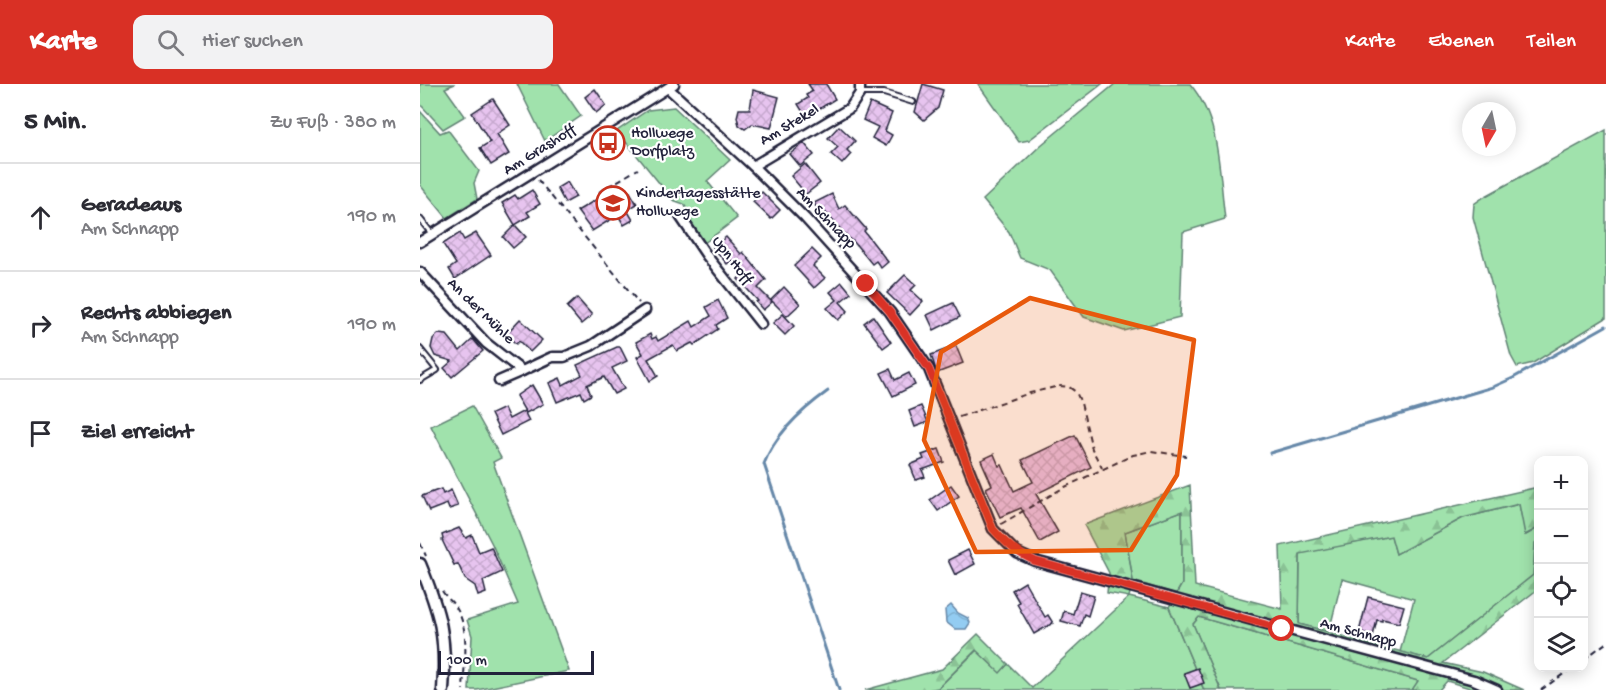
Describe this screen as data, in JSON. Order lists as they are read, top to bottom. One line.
{"streets":{"street":["Am Stekel","Am Grashoff","Am Schnapp","Upn Hoff","An der Mühle"]},"crossings":[["Am Stekel","Am Schnapp"],["Am Grashoff","Am Schnapp"]],"places":{"bus stop":["Hollwege Dorfplatz"],"school or university":["Kindertagesstätte Hollwege"]},"scale_bar":"100 m","north":"bottom","page":{"header":"Karte","search":"Hier suchen","nav":["Karte","Ebenen","Teilen"],"heading":["5 Min.","Zu Fuß · 380 m"],"list":[["Geradeaus","Am Schnapp","190 m"],["Rechts abbiegen","Am Schnapp","190 m"],"Ziel erreicht"],"map_buttons":["+","−"],"scale":"100 m"}}
